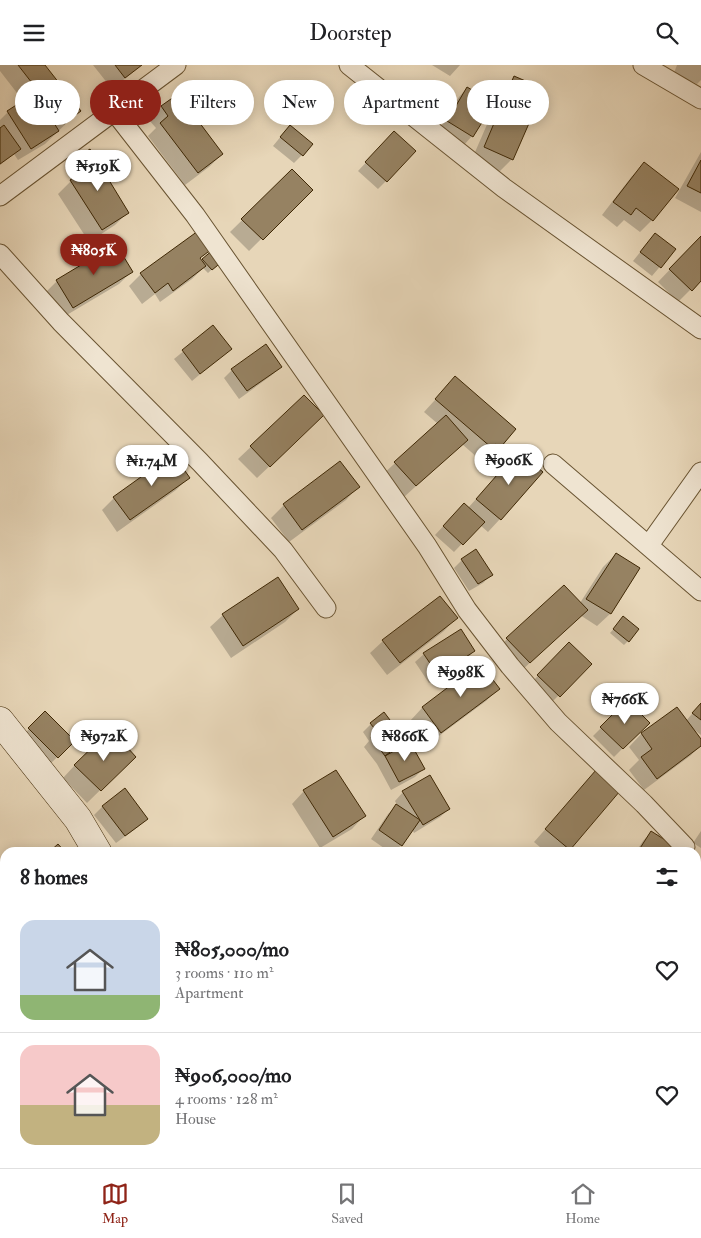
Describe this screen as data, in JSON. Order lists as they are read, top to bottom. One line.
{"page":{"header":"Doorstep","chip":["Buy","Rent","Filters","New","Apartment","House"],"price":["₦519K","₦805K","₦906K","₦1.74M","₦998K","₦766K","₦972K","₦866K"],"heading":"8 homes","list":[{"name":"₦805,000/mo","note":"3 rooms · 110 m² · Apartment"},{"name":"₦906,000/mo","note":"4 rooms · 128 m² · House"}],"tabs":["Map","Saved","Home"]}}
